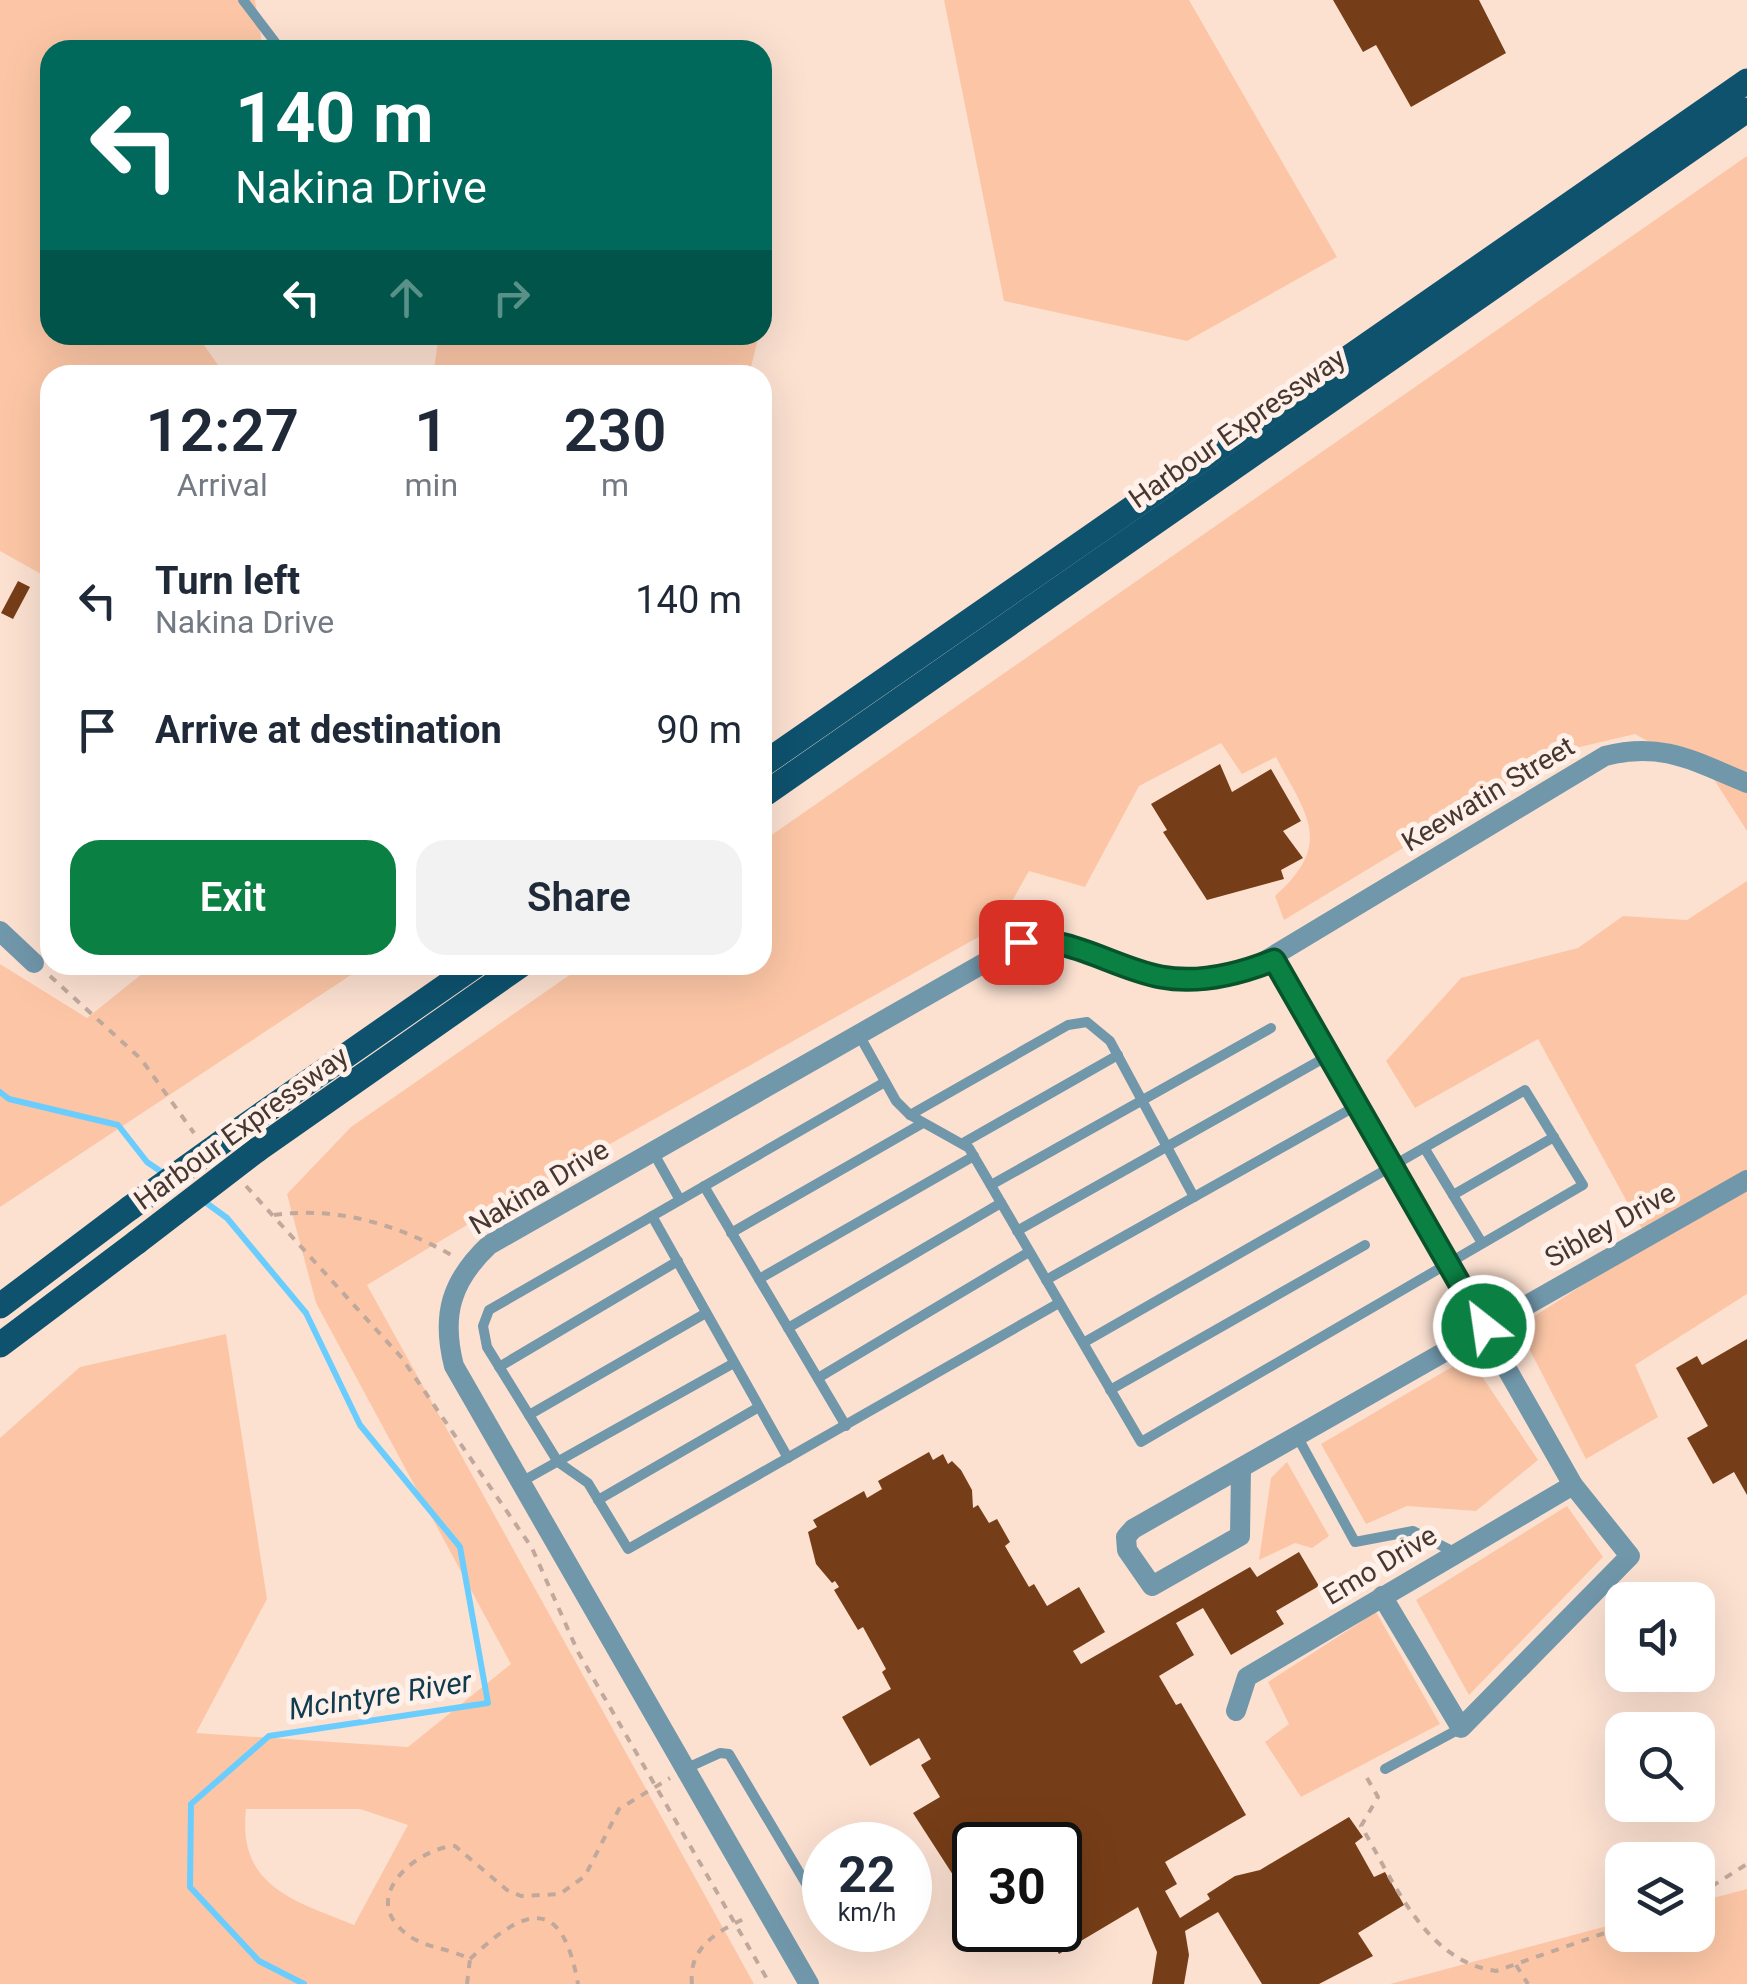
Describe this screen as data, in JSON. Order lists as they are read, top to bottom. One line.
{"streets":{"main road":["Harbour Expressway"],"street":["Keewatin Street","Nakina Drive","Sibley Drive","Emo Drive"]},"crossings":[["Keewatin Street","Nakina Drive"]],"water":["McIntyre River"],"page":{"turn":["140 m","Nakina Drive"],"eta":["12:27","Arrival","1","min","230","m"],"list":[{"name":"Turn left","note":"Nakina Drive","value":"140 m"},{"name":"Arrive at destination","value":"90 m"}],"buttons":["Exit","Share"],"speed":"22 km/h","limit":"30"}}
